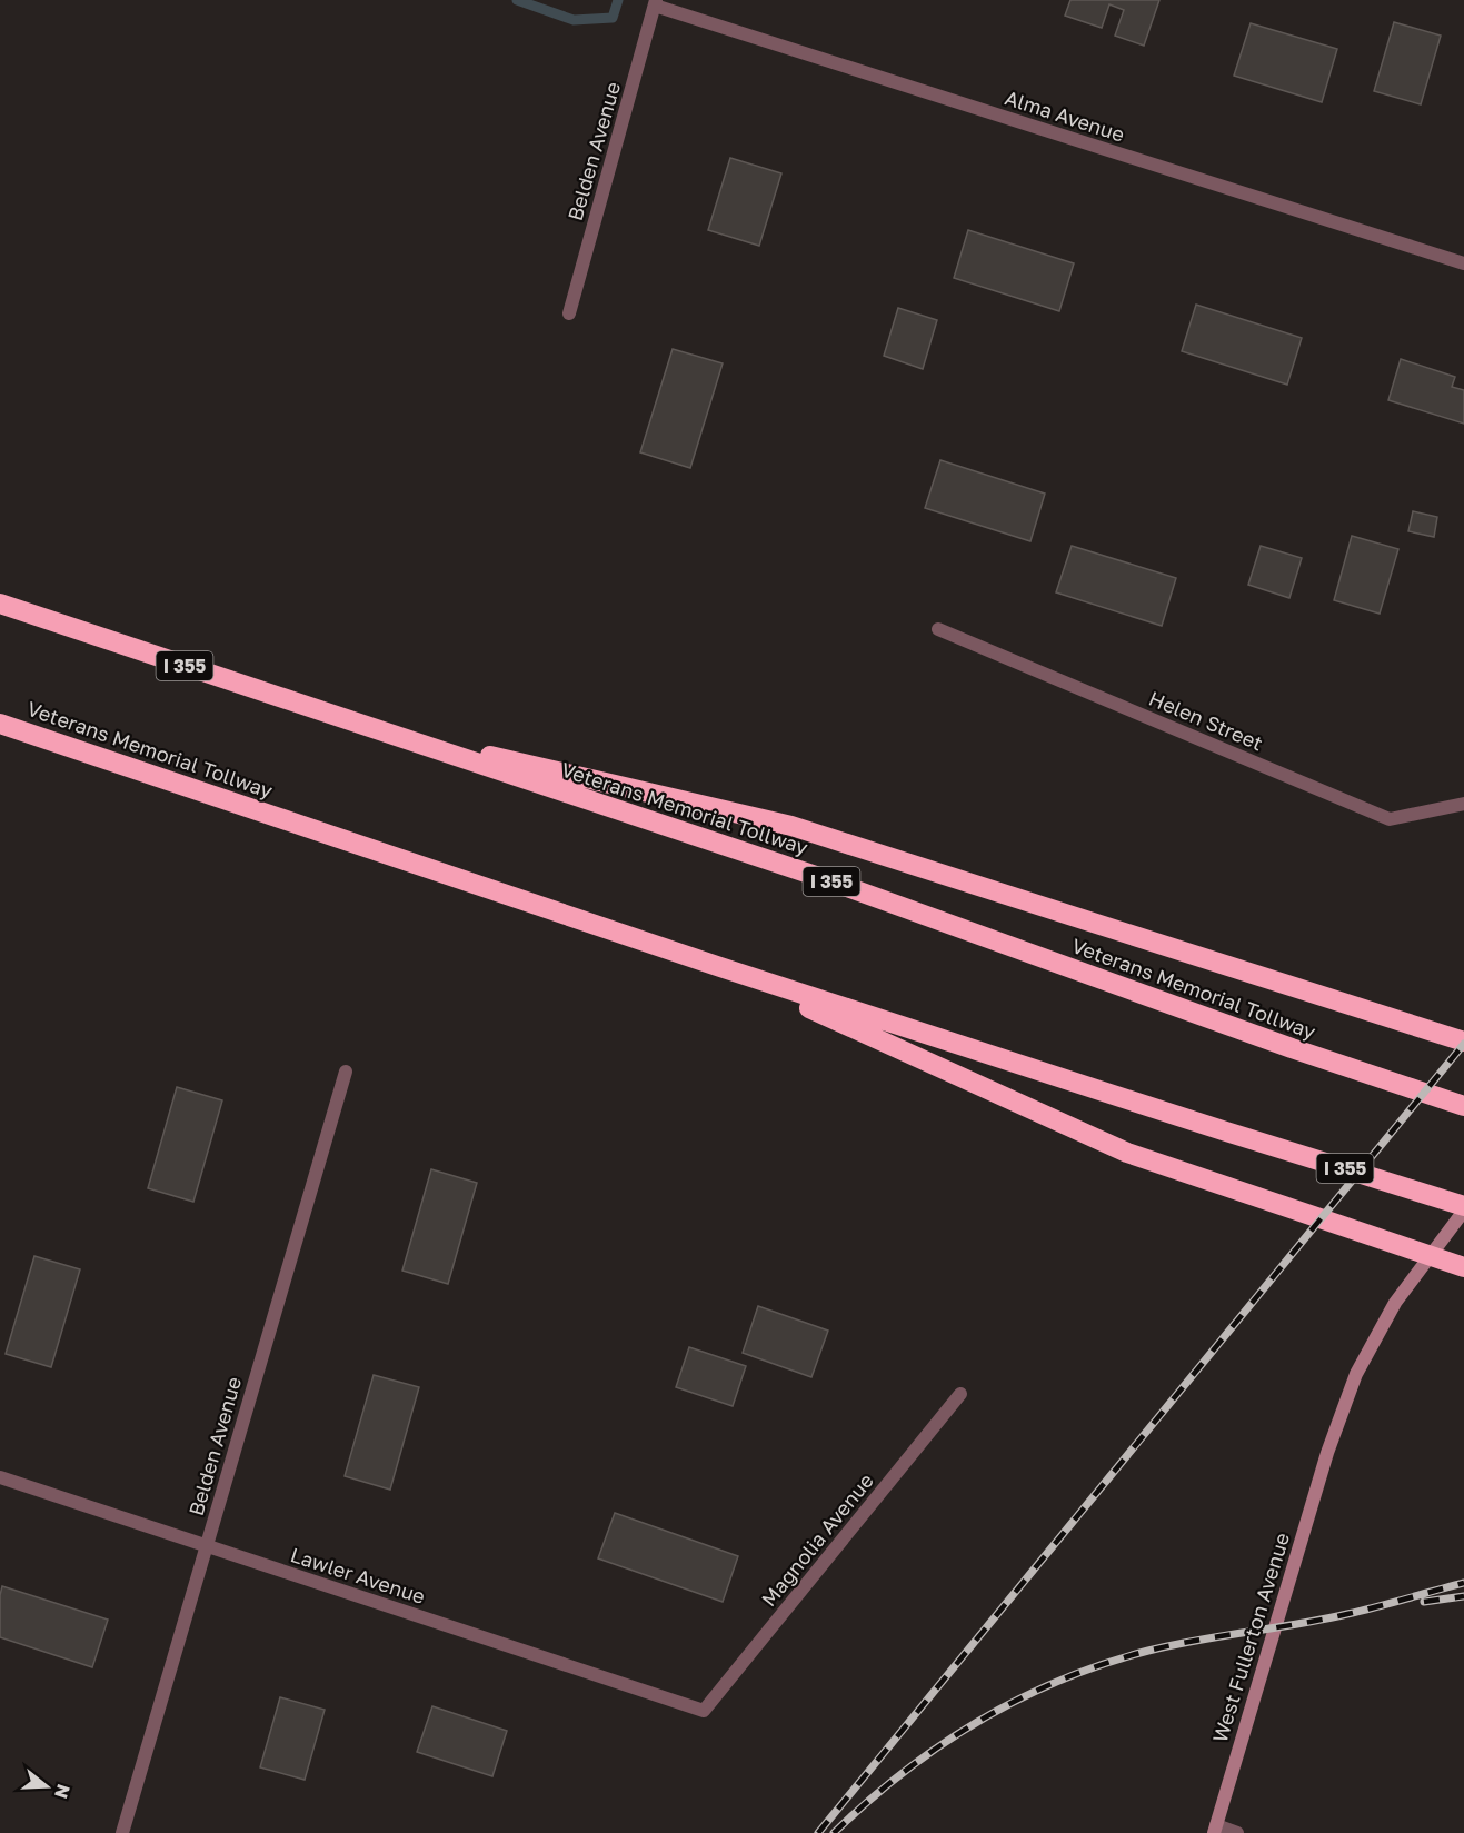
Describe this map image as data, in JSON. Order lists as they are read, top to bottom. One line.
{"streets":{"highway":["I 355","Veterans Memorial Tollway"],"street":["Alma Avenue","Belden Avenue","Helen Street","Magnolia Avenue","Lawler Avenue","West Fullerton Avenue"]},"crossings":[["Alma Avenue","Belden Avenue"],["Belden Avenue","Lawler Avenue"],["Veterans Memorial Tollway","West Fullerton Avenue"],["Magnolia Avenue","Lawler Avenue"]],"north":"right"}
